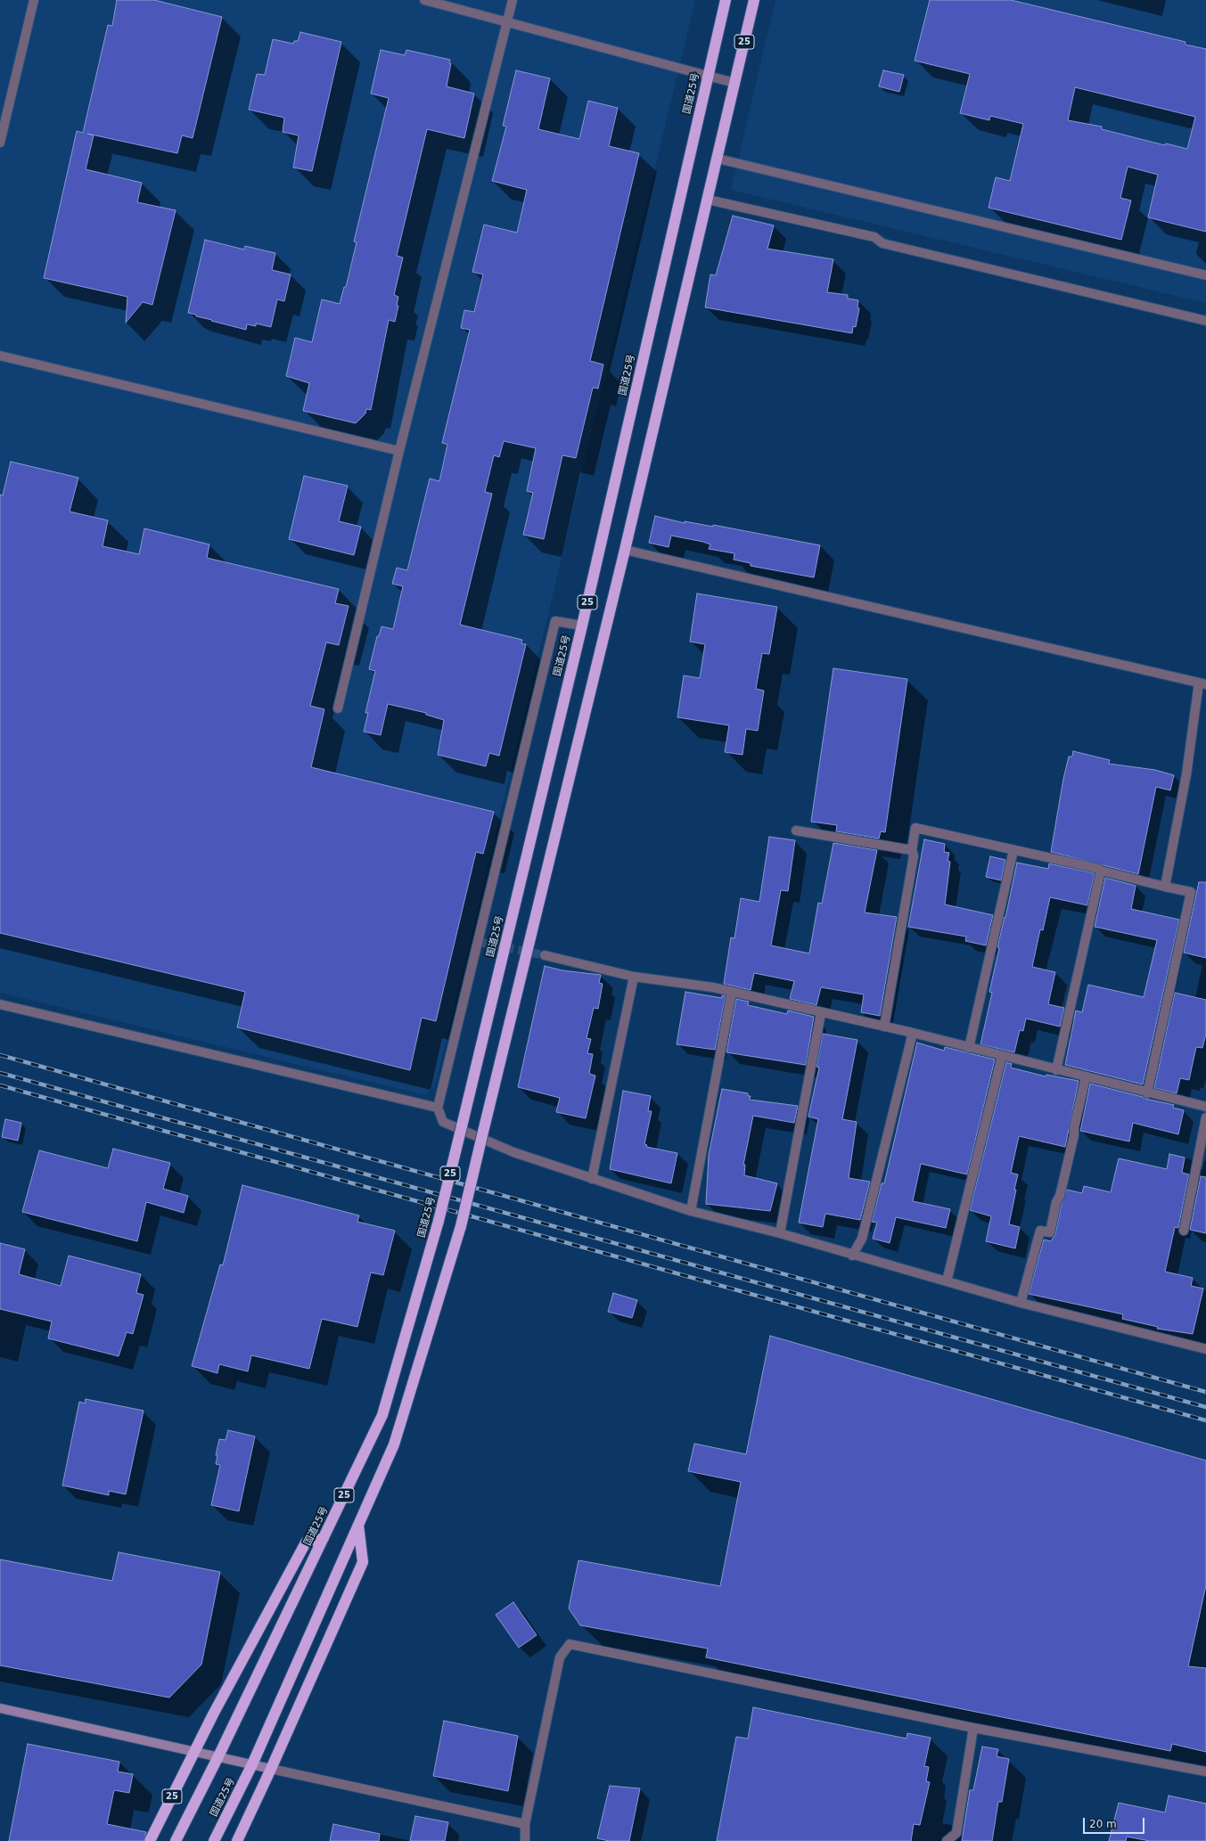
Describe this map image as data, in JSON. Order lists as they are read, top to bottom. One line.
{"streets":{"highway":["25","国道25号"]},"crossings":[["25","国道25号"]],"scale_bar":"20 m"}
